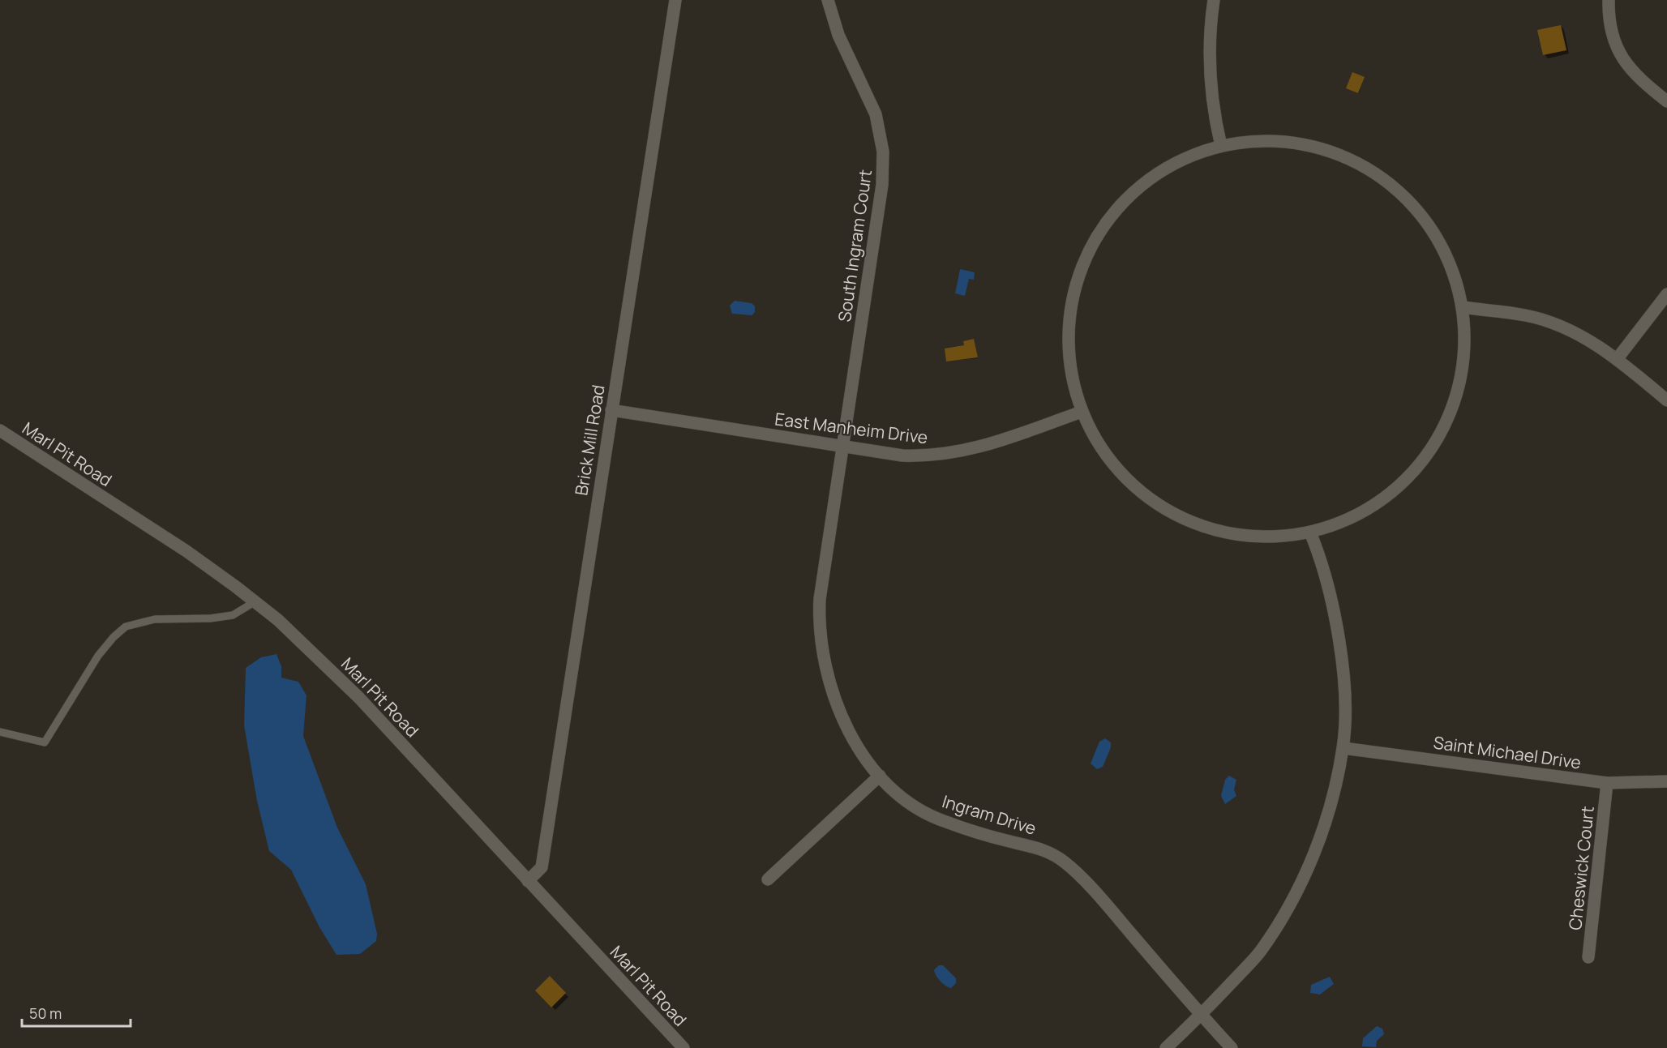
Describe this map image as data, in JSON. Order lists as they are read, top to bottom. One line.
{"streets":{"street":["South Ingram Court","East Manheim Drive","Brick Mill Road","Marl Pit Road","Saint Michael Drive","Ingram Drive","Cheswick Court"]},"crossings":[["South Ingram Court","East Manheim Drive"],["South Ingram Court","Ingram Drive"],["East Manheim Drive","Brick Mill Road"],["East Manheim Drive","Ingram Drive"],["Brick Mill Road","Marl Pit Road"],["Saint Michael Drive","Cheswick Court"]],"scale_bar":"50 m"}
